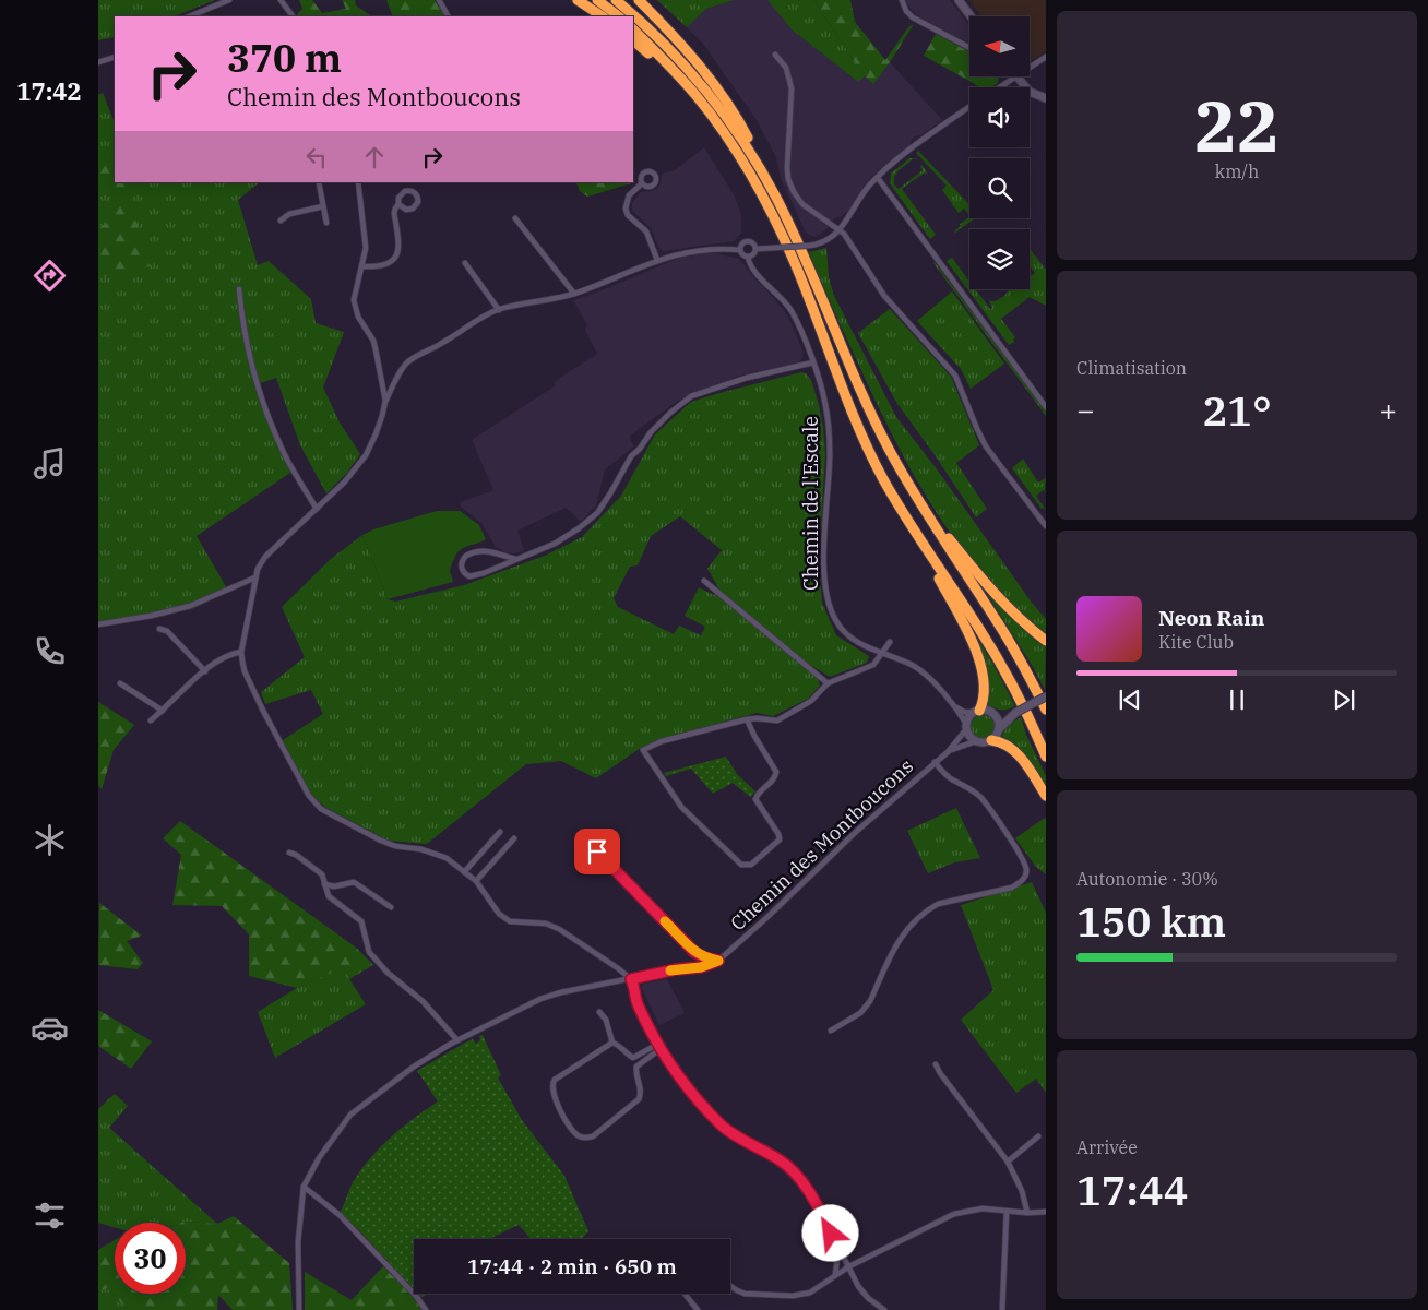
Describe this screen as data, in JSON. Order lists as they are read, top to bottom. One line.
{"streets":{"street":["Chemin de l'Escale","Chemin des Montboucons"]},"crossings":[["Chemin de l'Escale","Chemin des Montboucons"]],"north":"left","page":{"tabs":"17:42","tile":[["22","km/h"],"Climatisation",["Autonomie · 30%","150 km"],["Arrivée","17:44"]],"turn":["370 m","Chemin des Montboucons"],"heat":["−","21°","+"],"song":["Neon Rain","Kite Club"],"limit":"30","trip":"17:44 · 2 min · 650 m"}}
